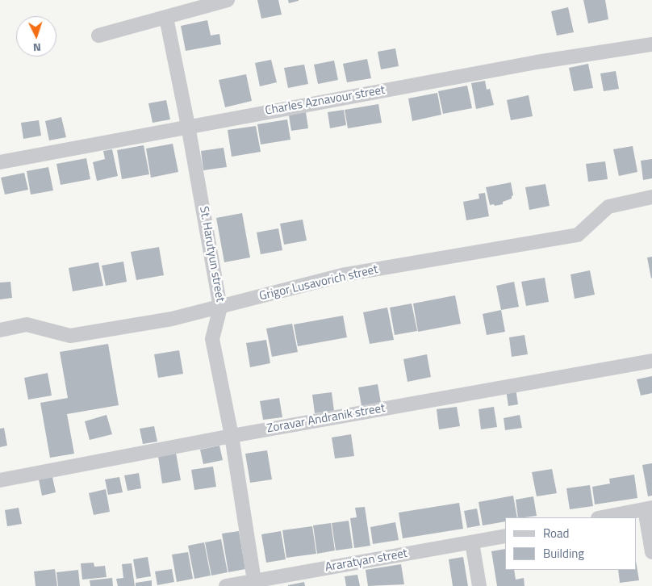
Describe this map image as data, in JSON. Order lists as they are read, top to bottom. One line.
{"streets":{"street":["Charles Aznavour street","St. Harutyun street","Grigor Lusavorich street","Zoravar Andranik street","Araratyan street"]},"crossings":[["Charles Aznavour street","St. Harutyun street"],["St. Harutyun street","Grigor Lusavorich street"],["St. Harutyun street","Zoravar Andranik street"],["St. Harutyun street","Araratyan street"]],"legend":["Road","Building"],"north":"bottom"}
